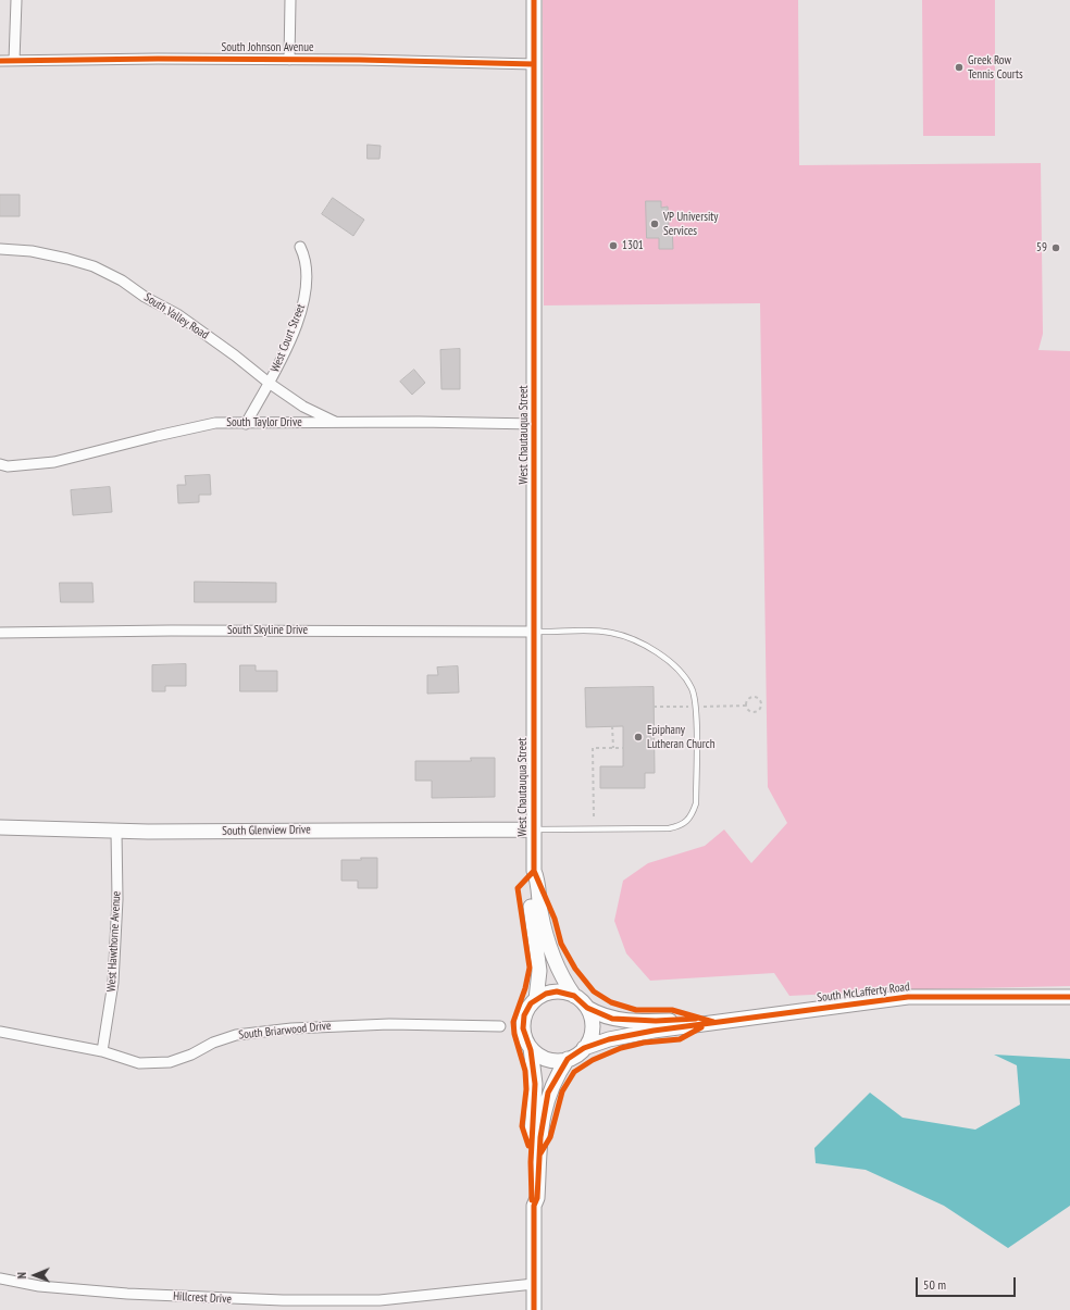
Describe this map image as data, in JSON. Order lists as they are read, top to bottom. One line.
{"streets":{"street":["South Johnson Avenue","South Valley Road","West Court Street","South Taylor Drive","West Chautauqua Street","South Skyline Drive","South Glenview Drive","West Hawthorne Avenue","South McLafferty Road","South Briarwood Drive","Hillcrest Drive"]},"crossings":[["South Johnson Avenue","West Chautauqua Street"],["South Valley Road","West Court Street"],["South Valley Road","South Taylor Drive"],["West Court Street","South Taylor Drive"],["South Taylor Drive","West Chautauqua Street"],["West Chautauqua Street","South Skyline Drive"],["West Chautauqua Street","South Glenview Drive"],["West Chautauqua Street","South McLafferty Road"],["West Chautauqua Street","Hillcrest Drive"],["South Glenview Drive","West Hawthorne Avenue"],["West Hawthorne Avenue","South Briarwood Drive"]],"places":["Greek Row Tennis Courts","VP University Services","1301","59","Epiphany Lutheran Church"],"scale_bar":"50 m","north":"left"}
